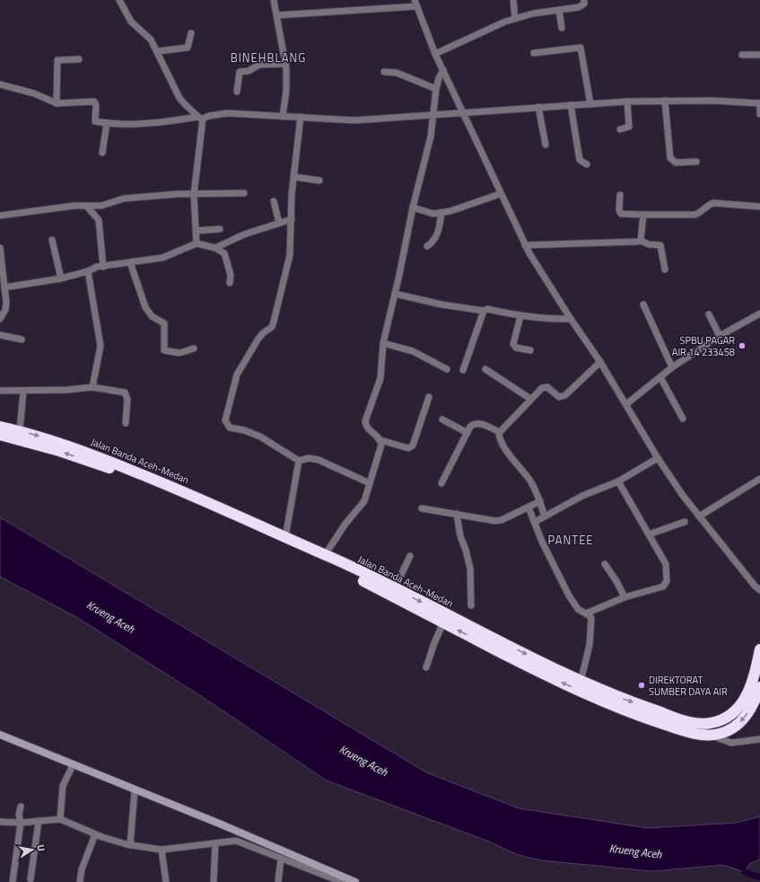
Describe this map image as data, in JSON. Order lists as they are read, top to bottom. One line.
{"streets":{"highway":["Jalan Banda Aceh-Medan"]},"districts":["BINEHBLANG","PANTEE"],"water":["Krueng Aceh"],"places":["SPBU PAGAR AIR 14 233458","DIREKTORAT SUMBER DAYA AIR"],"north":"right"}
